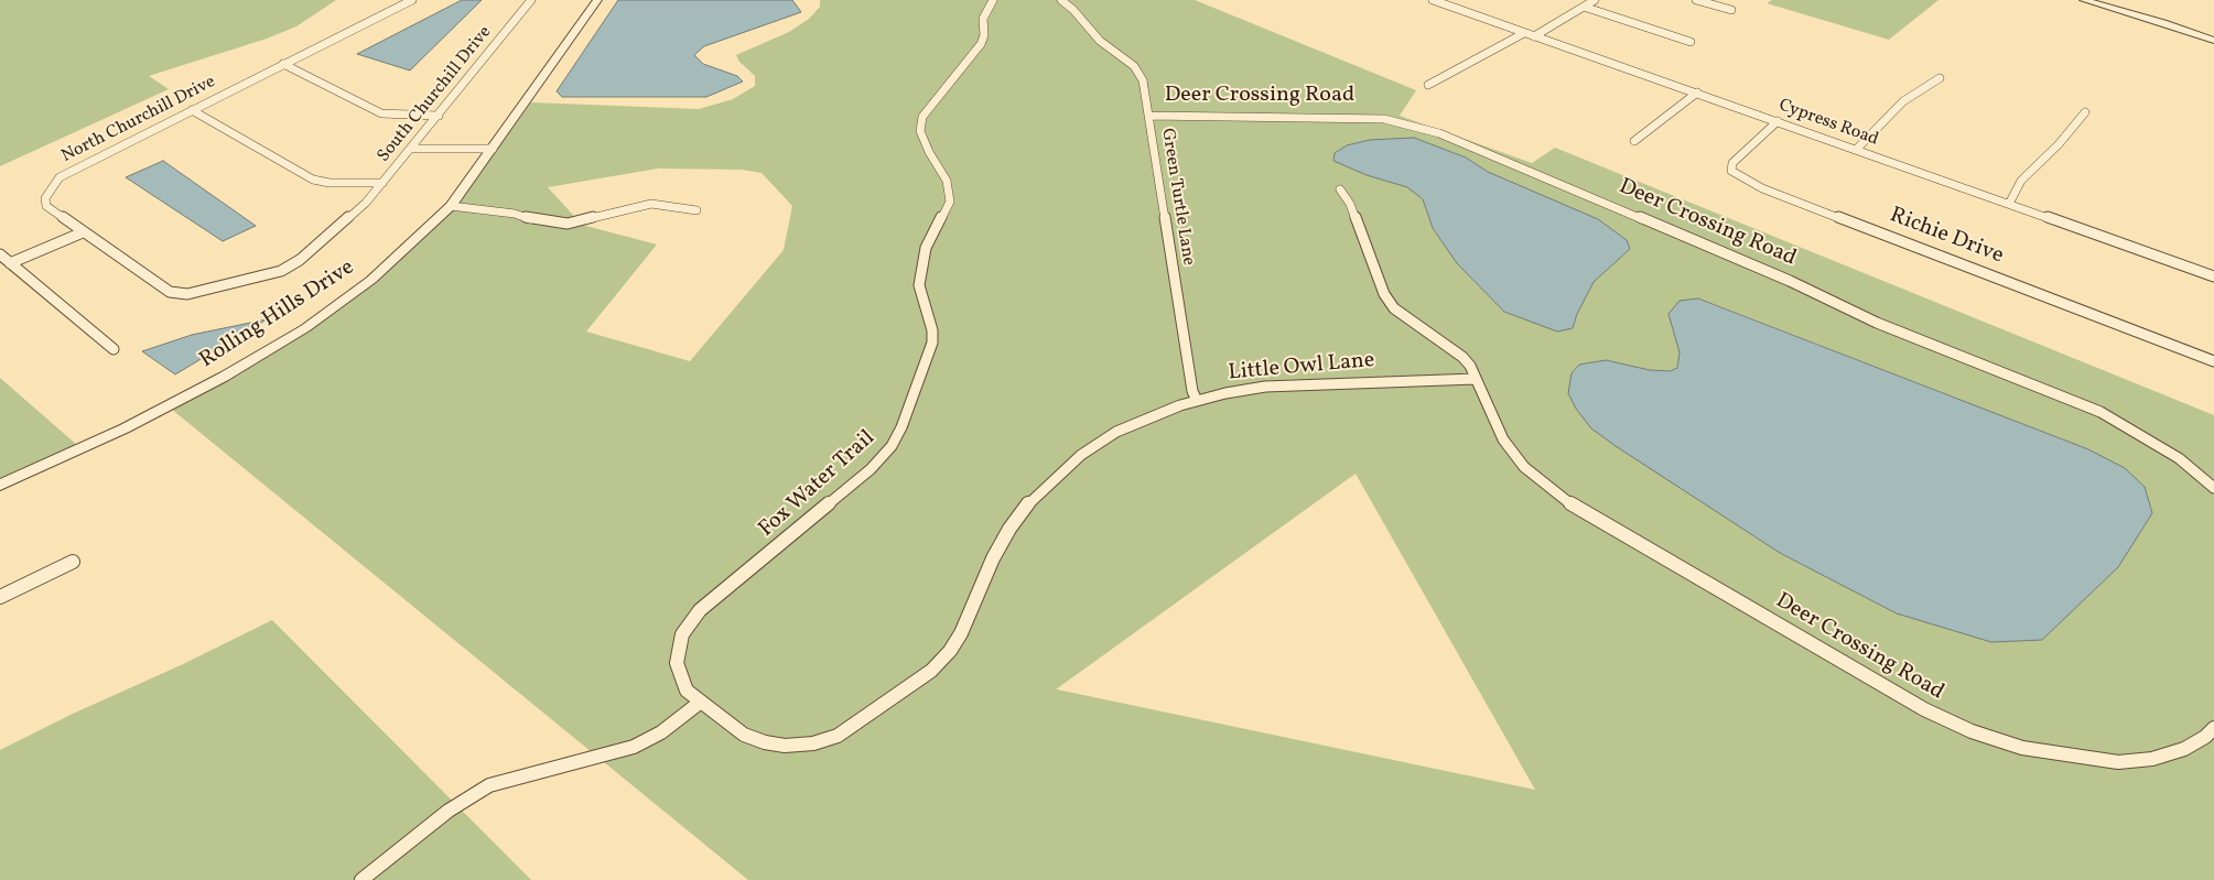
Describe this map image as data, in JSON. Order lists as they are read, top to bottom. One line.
{"streets":{"street":["South Churchill Drive","Deer Crossing Road","North Churchill Drive","Cypress Road","Green Turtle Lane","Richie Drive","Rolling Hills Drive","Little Owl Lane","Fox Water Trail"]},"crossings":[["South Churchill Drive","North Churchill Drive"],["Deer Crossing Road","Green Turtle Lane"],["Deer Crossing Road","Little Owl Lane"],["Cypress Road","Richie Drive"],["Green Turtle Lane","Little Owl Lane"],["Little Owl Lane","Fox Water Trail"]]}
